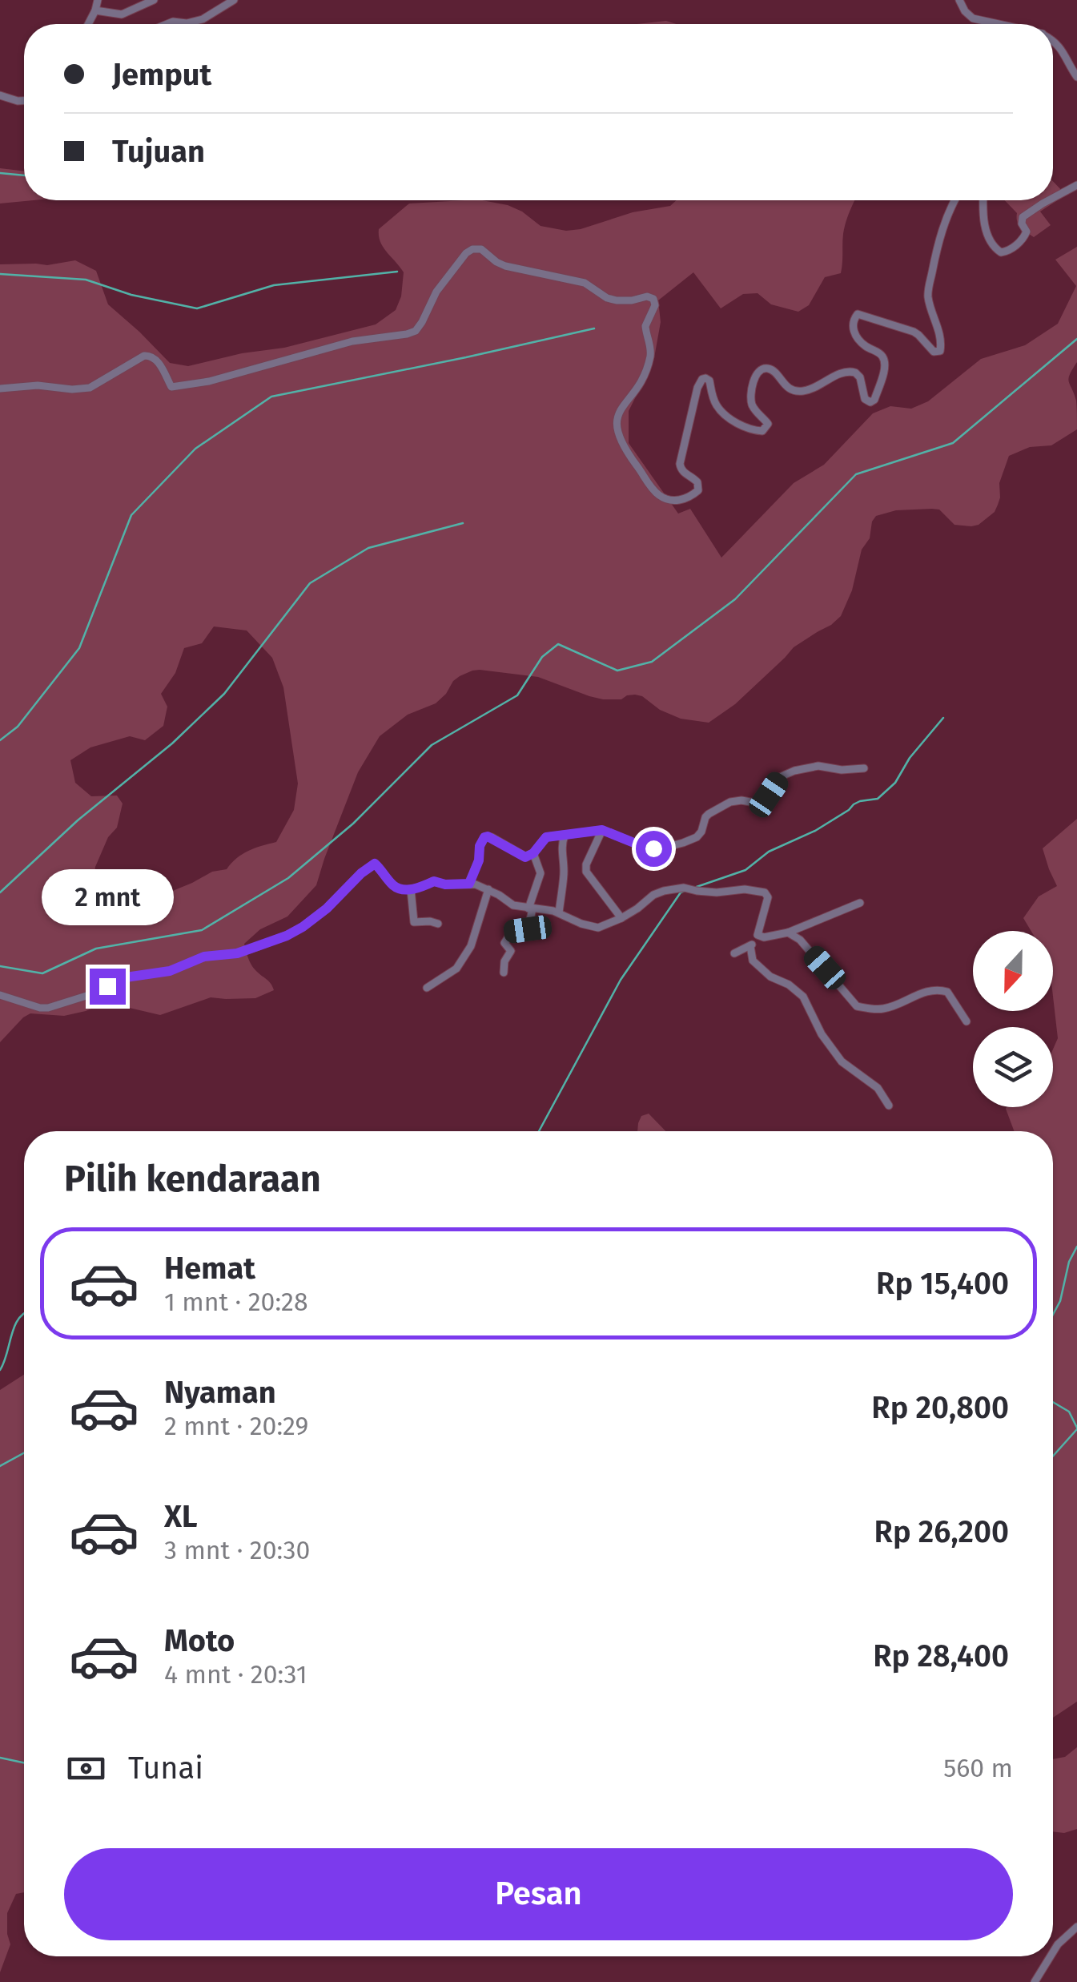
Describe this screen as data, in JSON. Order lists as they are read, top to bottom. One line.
{"north":"bottom","page":{"banner":["Jemput","Tujuan"],"bubble":"2 mnt","heading":"Pilih kendaraan","list":[{"name":"Hemat","note":"1 mnt · 20:28","value":"Rp 15,400"},{"name":"Nyaman","note":"2 mnt · 20:29","value":"Rp 20,800"},{"name":"XL","note":"3 mnt · 20:30","value":"Rp 26,200"},{"name":"Moto","note":"4 mnt · 20:31","value":"Rp 28,400"}],"pay":["Tunai","560 m"],"buttons":"Pesan"}}
